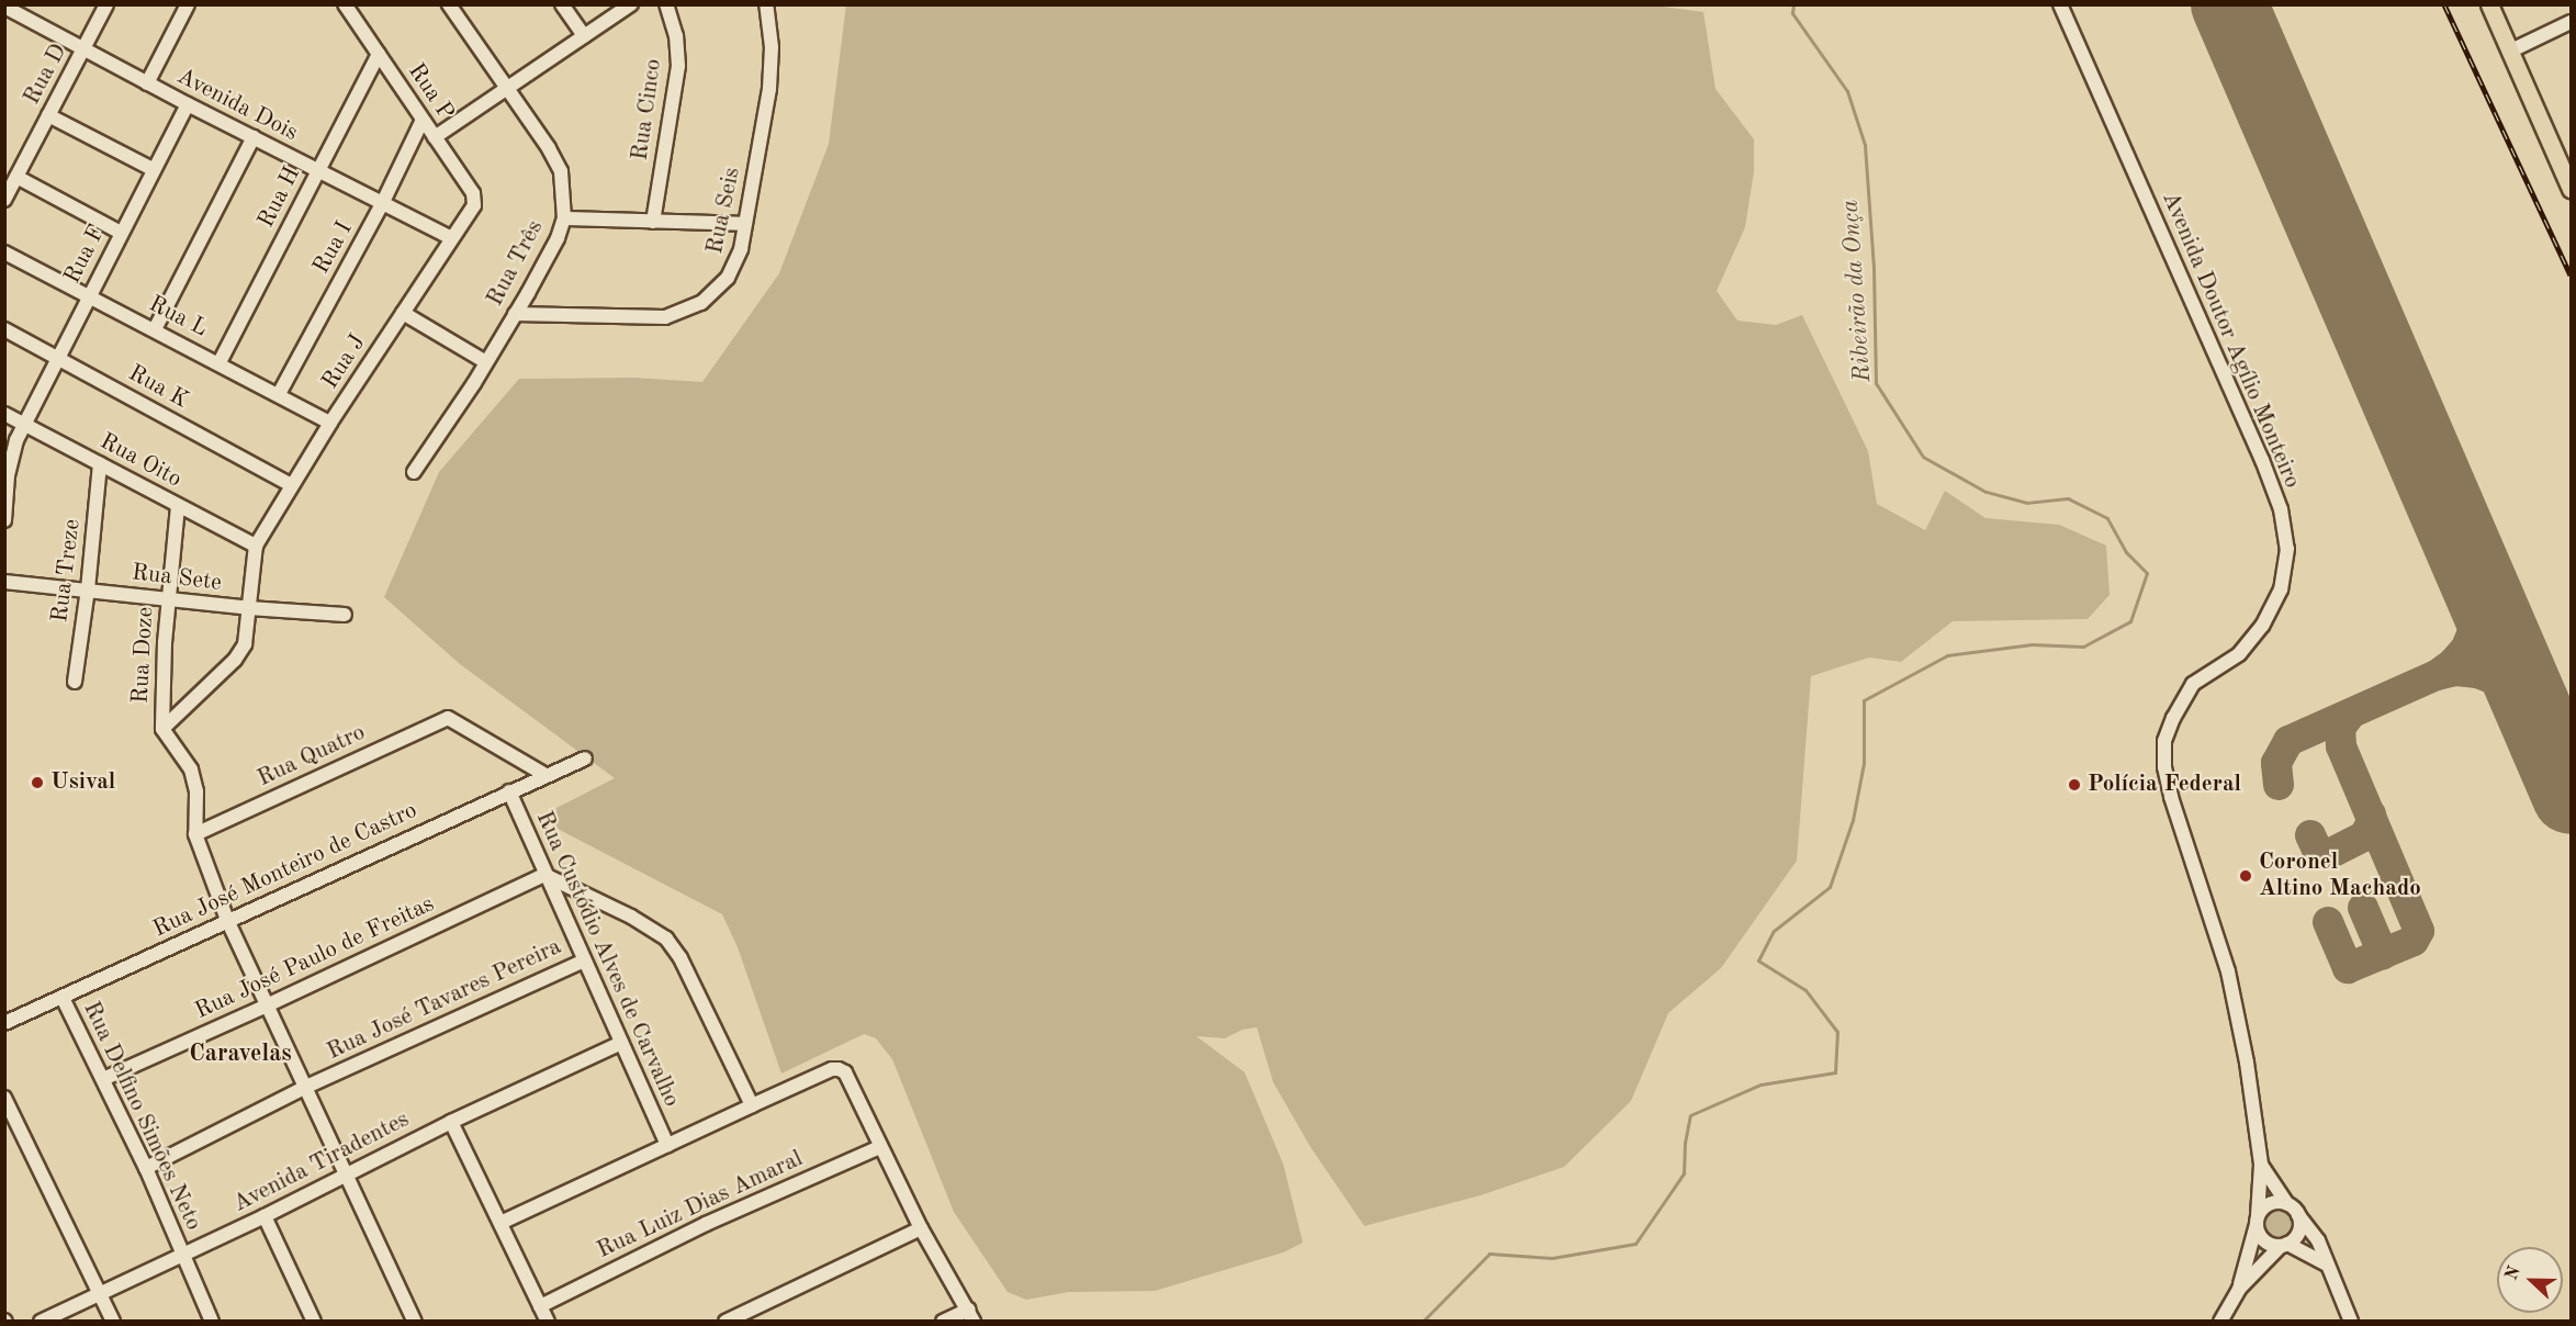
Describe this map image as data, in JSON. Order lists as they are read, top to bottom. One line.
{"streets":{"street":["Rua D","Rua P","Avenida Dois","Rua Cinco","Rua H","Rua Seis","Rua I","Rua F","Rua Três","Rua L","Avenida Doutor Agílio Monteiro","Rua J","Rua K","Rua Oito","Rua Treze","Rua Sete","Rua Doze","Rua Quatro","Rua José Monteiro de Castro","Rua José Paulo de Freitas","Rua Custódio Alves de Carvalho","Rua José Tavares Pereira","Rua Delfino Simões Neto","Avenida Tiradentes","Rua Luiz Dias Amaral"]},"crossings":[["Rua D","Avenida Dois"],["Rua P","Rua H"],["Rua P","Rua I"],["Rua P","Rua J"],["Avenida Dois","Rua H"],["Avenida Dois","Rua I"],["Avenida Dois","Rua F"],["Avenida Dois","Rua J"],["Rua H","Rua L"],["Rua Seis","Rua Três"],["Rua I","Rua L"],["Rua F","Rua L"],["Rua F","Rua K"],["Rua F","Rua Oito"],["Rua L","Rua J"],["Rua J","Rua K"],["Rua J","Rua Oito"],["Rua Oito","Rua Treze"],["Rua Oito","Rua Doze"],["Rua Treze","Rua Sete"],["Rua Sete","Rua Doze"],["Rua Quatro","Rua José Monteiro de Castro"],["Rua José Monteiro de Castro","Rua Custódio Alves de Carvalho"],["Rua José Monteiro de Castro","Rua Delfino Simões Neto"],["Rua José Paulo de Freitas","Rua Custódio Alves de Carvalho"],["Rua José Paulo de Freitas","Rua Delfino Simões Neto"],["Rua Custódio Alves de Carvalho","Rua José Tavares Pereira"],["Rua Custódio Alves de Carvalho","Avenida Tiradentes"],["Rua José Tavares Pereira","Rua Delfino Simões Neto"],["Rua Delfino Simões Neto","Avenida Tiradentes"]],"districts":["Caravelas"],"water":["Ribeirão da Onça"],"places":["Usival","Polícia Federal","Coronel Altino Machado"],"north":"left"}
